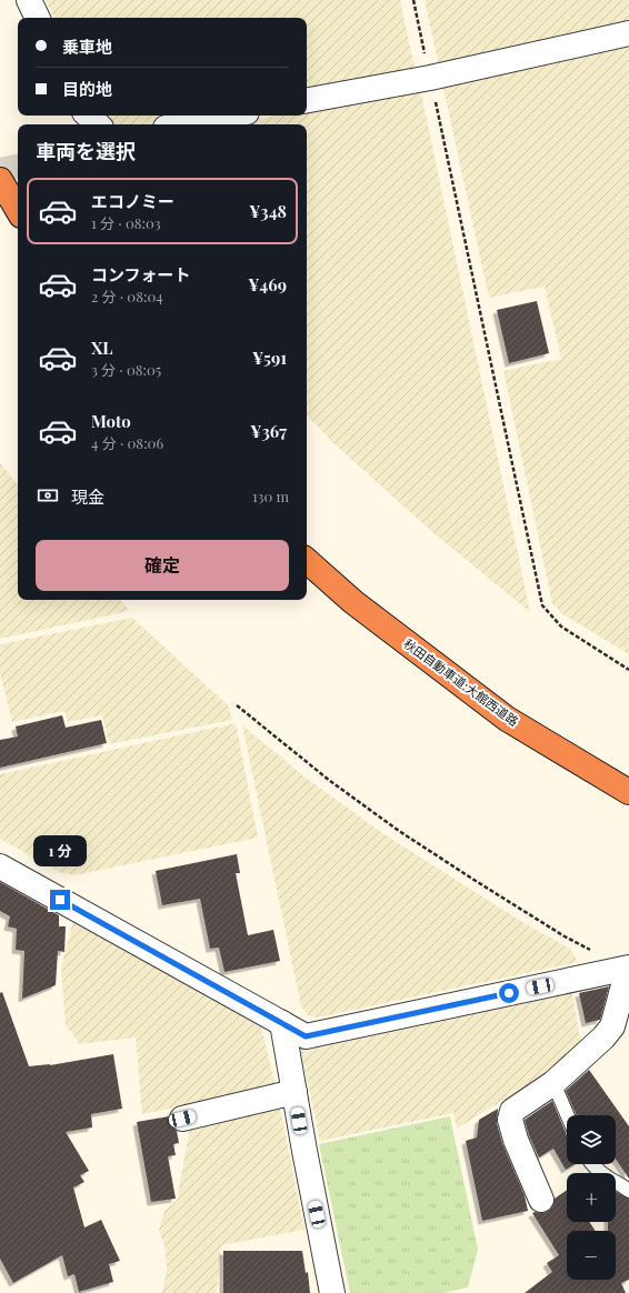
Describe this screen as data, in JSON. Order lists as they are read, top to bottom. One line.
{"streets":{"highway":["秋田自動車道;大館西道路"]},"page":{"banner":["乗車地","目的地"],"heading":"車両を選択","list":[{"name":"エコノミー","note":"1 分 · 08:03","value":"¥348"},{"name":"コンフォート","note":"2 分 · 08:04","value":"¥469"},{"name":"XL","note":"3 分 · 08:05","value":"¥591"},{"name":"Moto","note":"4 分 · 08:06","value":"¥367"}],"pay":["現金","130 m"],"buttons":"確定","bubble":"1 分","map_buttons":["+","−"]}}
